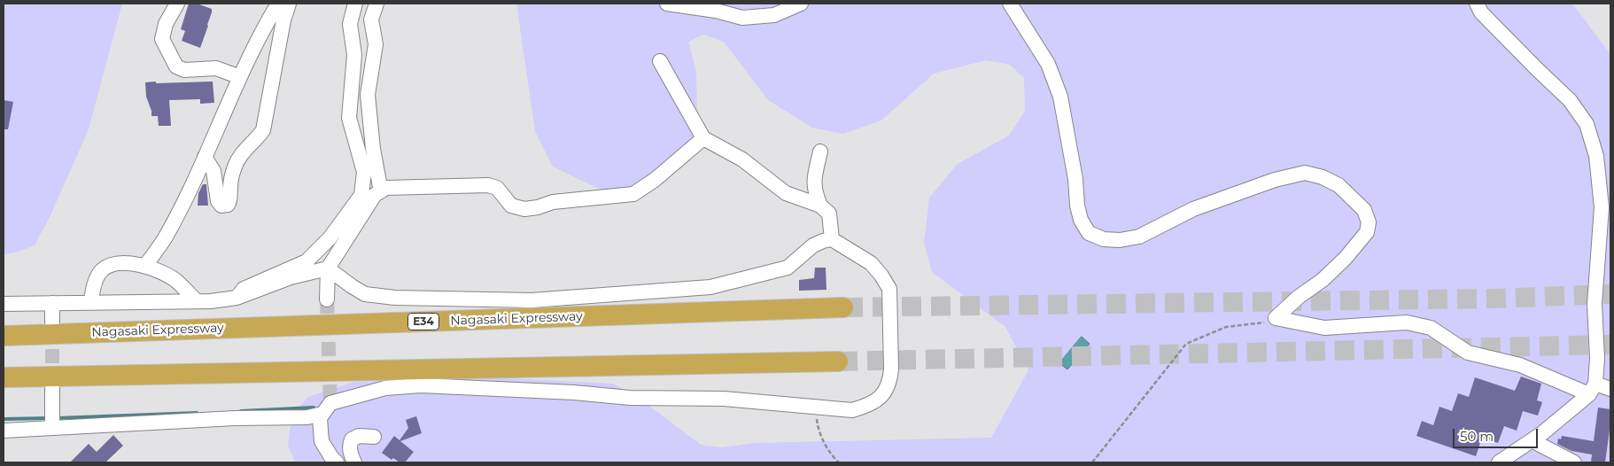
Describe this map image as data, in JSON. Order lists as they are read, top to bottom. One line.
{"streets":{"highway":["Nagasaki Expressway","E34"]},"scale_bar":"50 m"}
